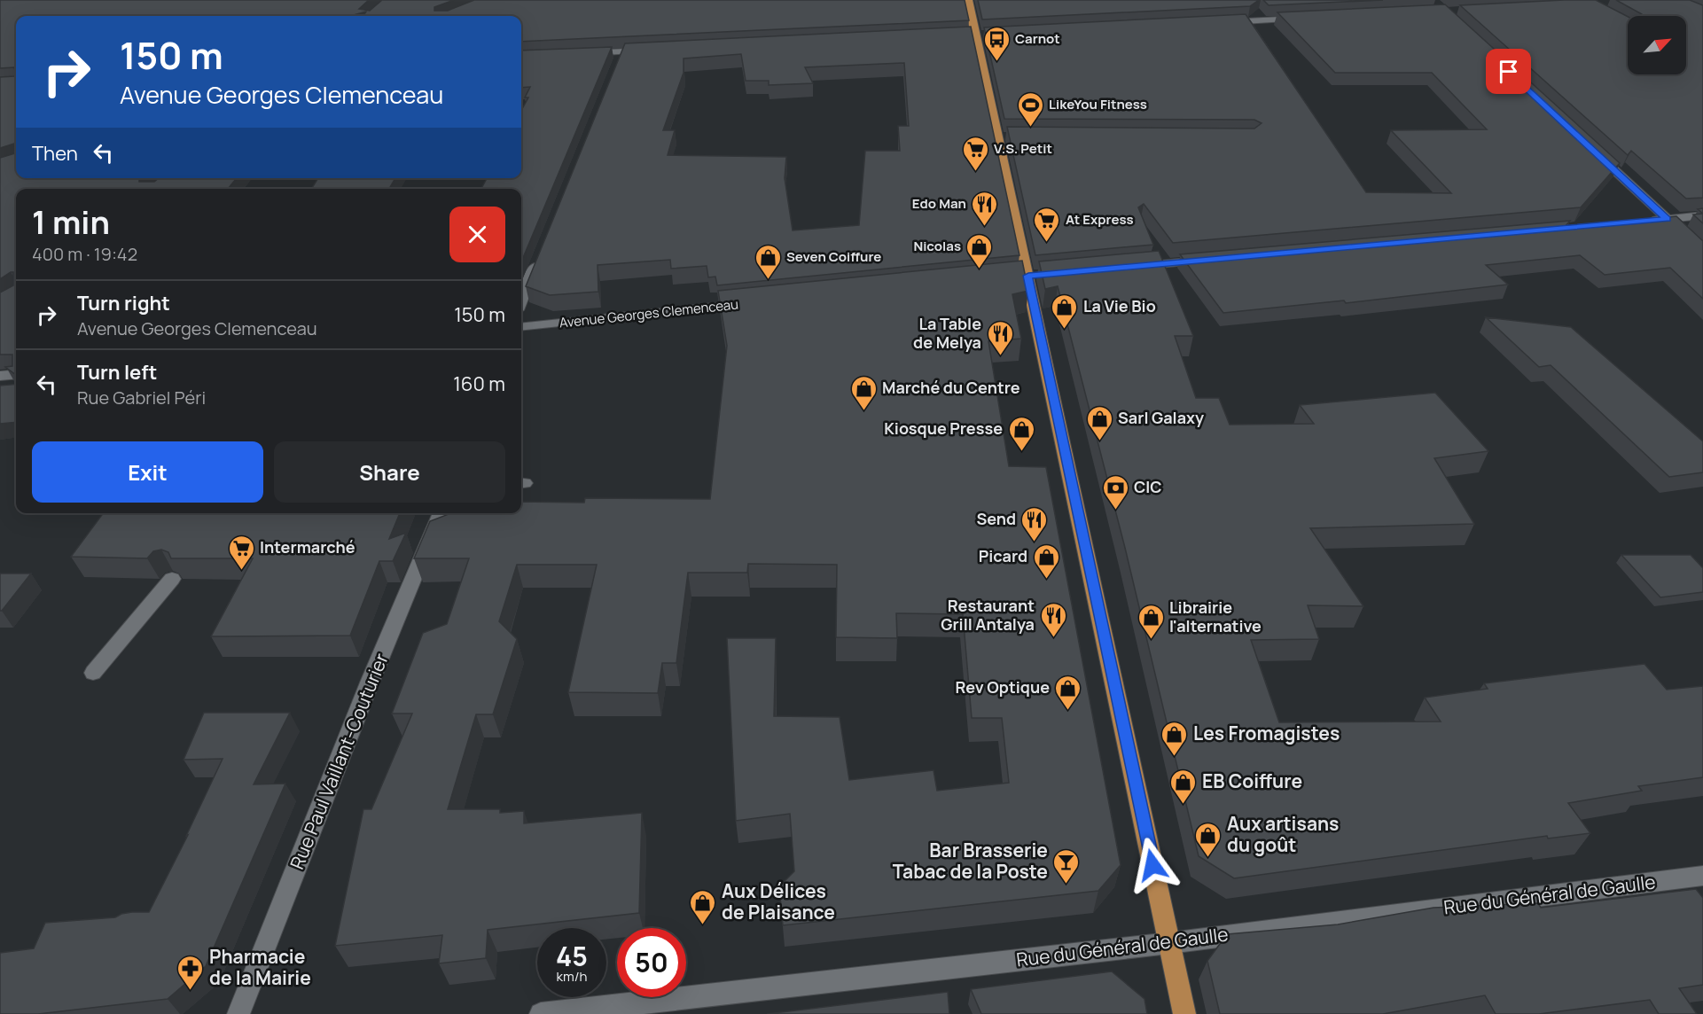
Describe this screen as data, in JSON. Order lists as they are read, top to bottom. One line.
{"streets":{"street":["Avenue Georges Clemenceau","Rue Paul Vaillant-Couturier","Rue du Général de Gaulle"]},"places":{"bus stop":["Carnot"],"sports":["LikeYou Fitness"],"supermarket":["V.S. Petit","At Express","Intermarché"],"restaurant":["Edo Man","La Table de Melya","Send","Restaurant Grill Antalya"],"shop":["Nicolas","Seven Coiffure","La Vie Bio","Marché du Centre","Sarl Galaxy","Kiosque Presse","Picard","Librairie l'alternative","Rev Optique","Les Fromagistes","EB Coiffure","Aux artisans du goût","Aux Délices de Plaisance"],"bank":["CIC"],"bar":["Bar Brasserie Tabac de la Poste"],"pharmacy":["Pharmacie de la Mairie"]},"north":"top right","page":{"turn":["150 m","Avenue Georges Clemenceau"],"then":"Then","heading":["1 min","400 m · 19:42"],"list":[{"name":"Turn right","note":"Avenue Georges Clemenceau","value":"150 m"},{"name":"Turn left","note":"Rue Gabriel Péri","value":"160 m"}],"buttons":["Exit","Share"],"speed":"45 km/h","limit":"50"}}
